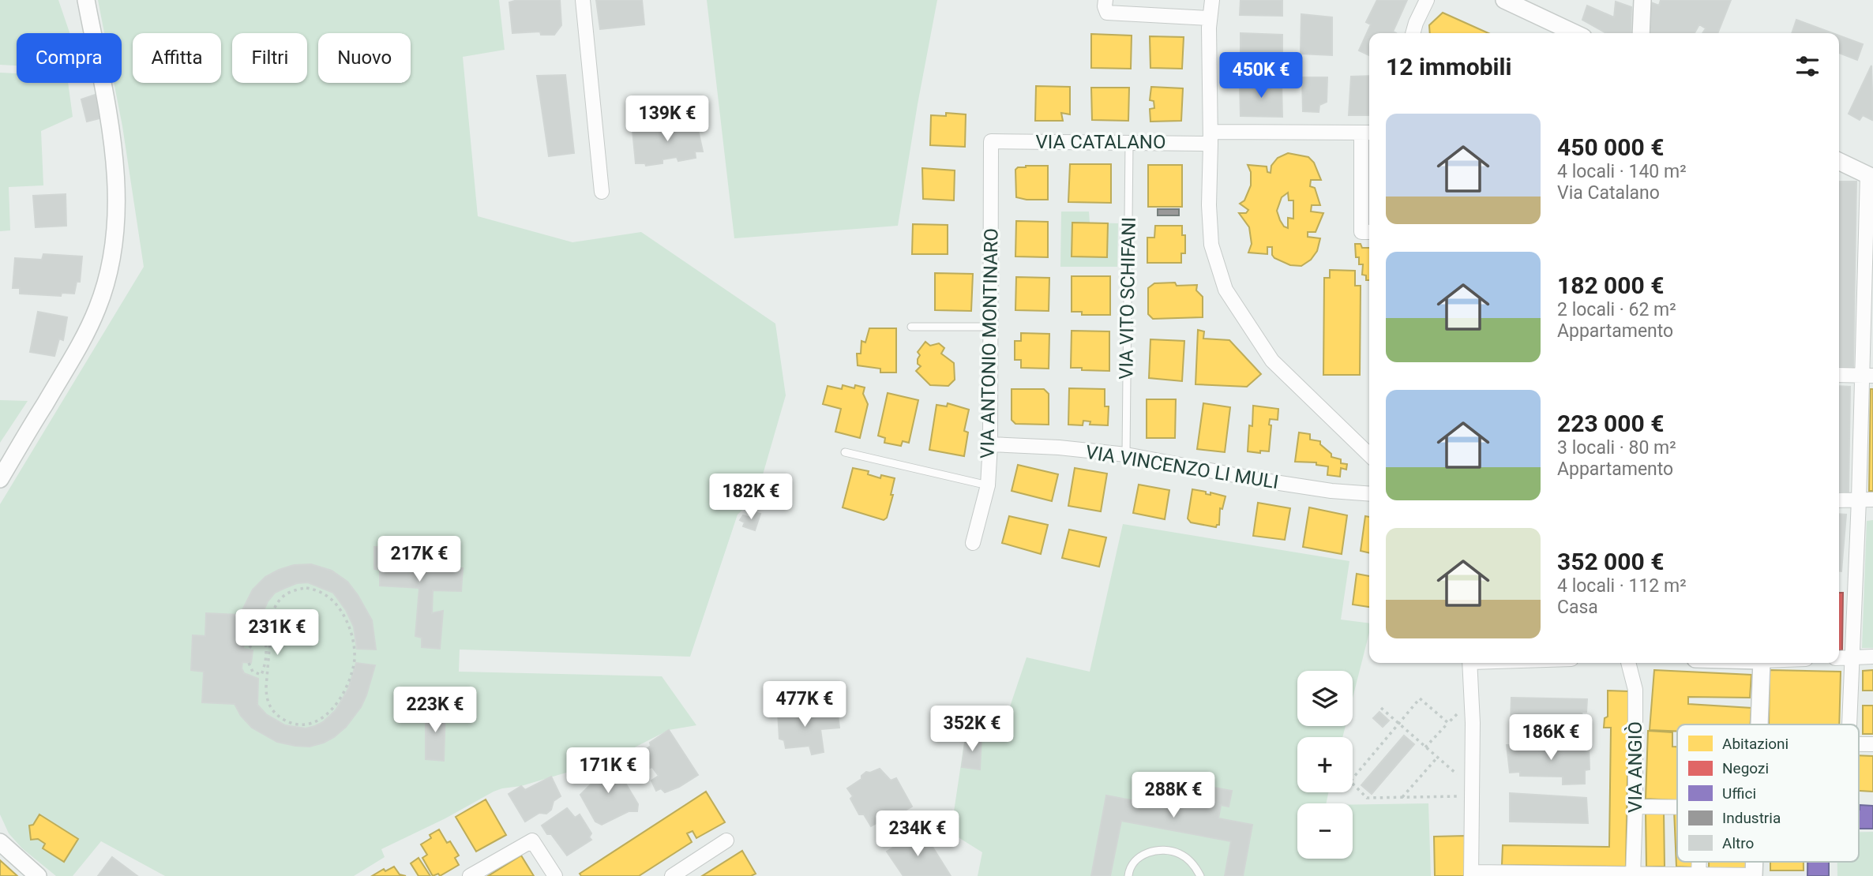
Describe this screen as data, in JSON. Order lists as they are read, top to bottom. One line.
{"streets":{"street":["VIA CATALANO","VIA ANTONIO MONTINARO","VIA VINCENZO LI MULI","VIA ANGIÒ"],"lane":["VIA VITO SCHIFANI"]},"crossings":[["VIA CATALANO","VIA VITO SCHIFANI"],["VIA CATALANO","VIA ANTONIO MONTINARO"],["VIA VITO SCHIFANI","VIA VINCENZO LI MULI"],["VIA ANTONIO MONTINARO","VIA VINCENZO LI MULI"]],"legend":["Abitazioni","Negozi","Uffici","Industria","Altro"],"page":{"chip":["Compra","Affitta","Filtri","Nuovo"],"heading":"12 immobili","price":["450K €","139K €","182K €","217K €","231K €","477K €","223K €","352K €","186K €","171K €","288K €","234K €"],"list":[{"name":"450 000 €","note":"4 locali · 140 m² · Via Catalano"},{"name":"182 000 €","note":"2 locali · 62 m² · Appartamento"},{"name":"223 000 €","note":"3 locali · 80 m² · Appartamento"},{"name":"352 000 €","note":"4 locali · 112 m² · Casa"}],"map_buttons":["+","−"]}}
